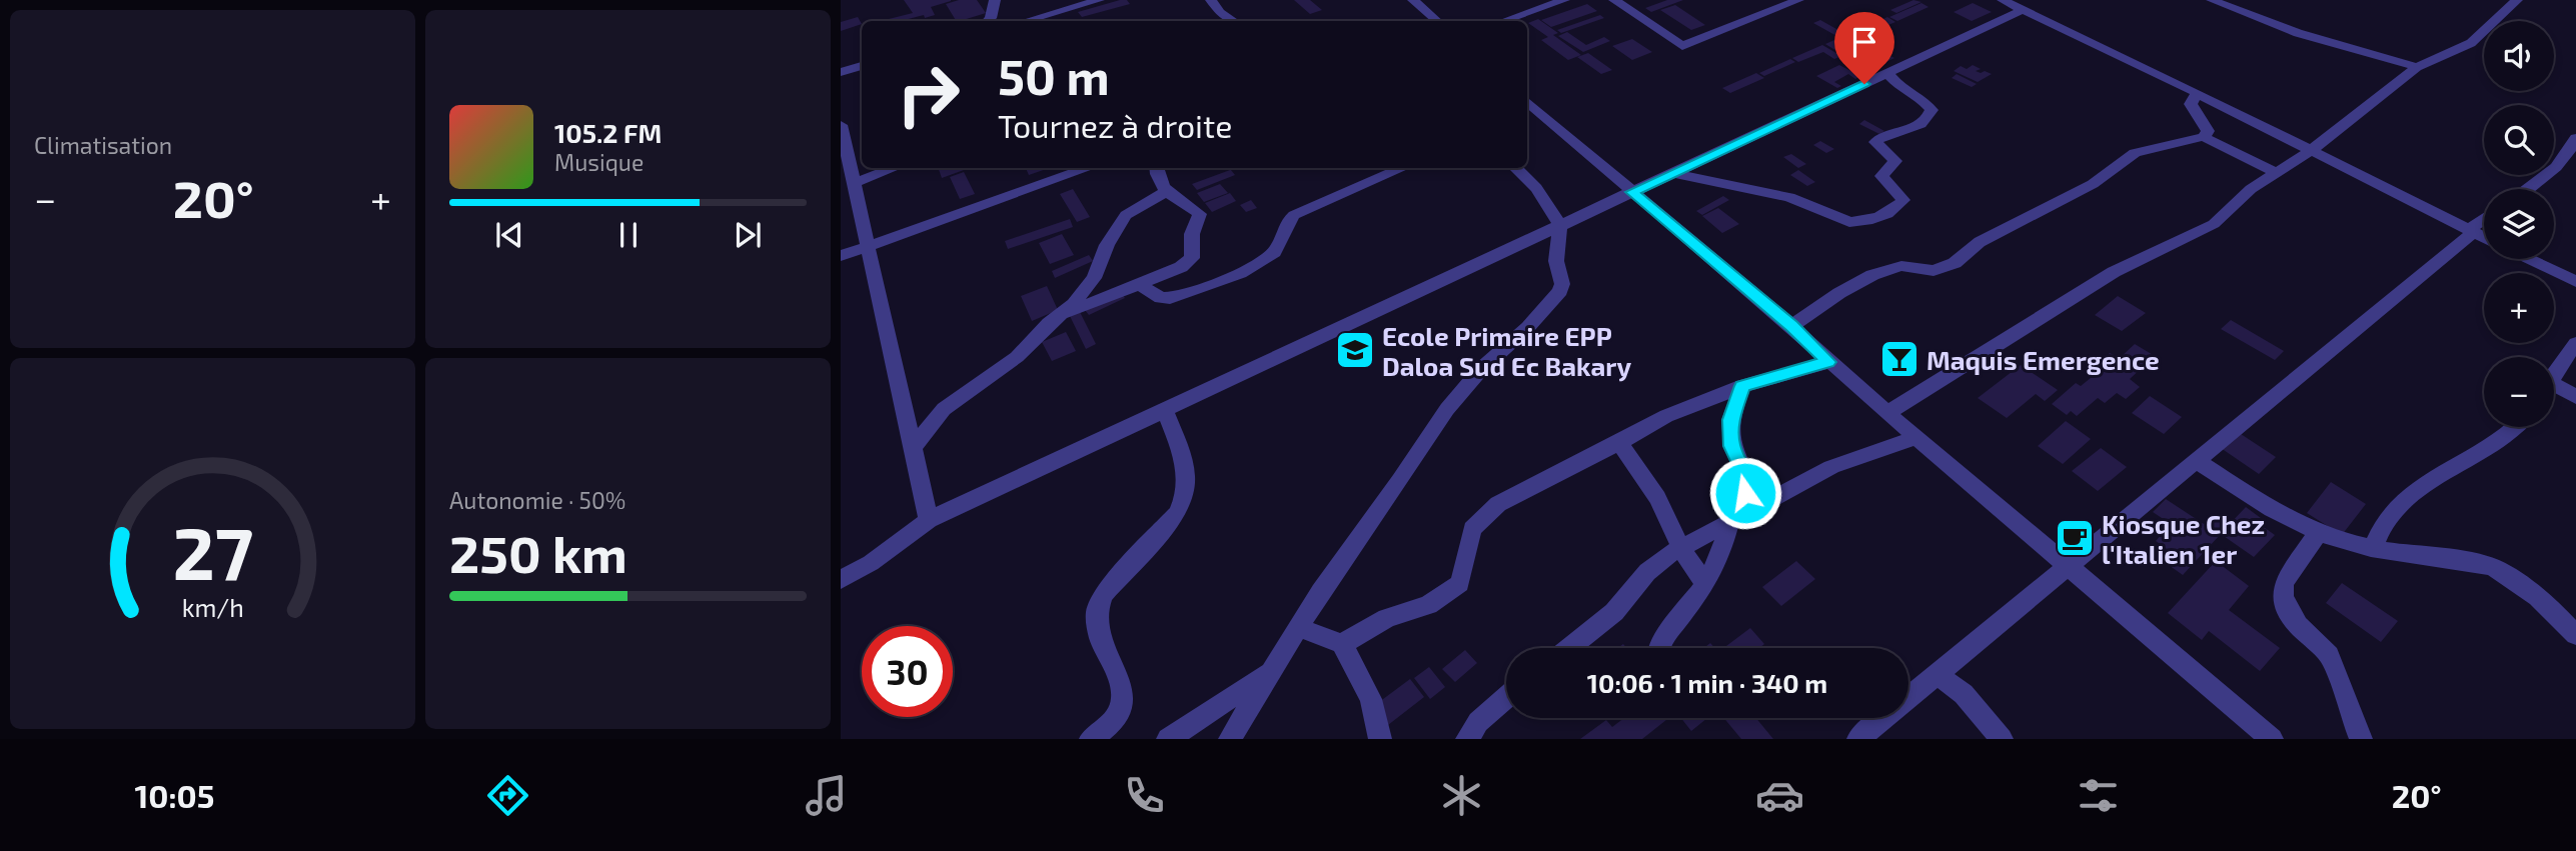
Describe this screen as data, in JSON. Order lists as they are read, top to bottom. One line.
{"places":{"school or university":["Ecole Primaire EPP Daloa Sud Ec Bakary"],"bar":["Maquis Emergence"],"cafe":["Kiosque Chez l'Italien 1er"]},"page":{"tile":["Climatisation",["Autonomie · 50%","250 km"]],"map_buttons":["+","−"],"turn":["50 m","Tournez à droite"],"song":["105.2 FM","Musique"],"heat":["−","20°","+"],"limit":"30","trip":"10:06 · 1 min · 340 m","tabs":["10:05","20°"],"gauge":["27","km/h"]}}
